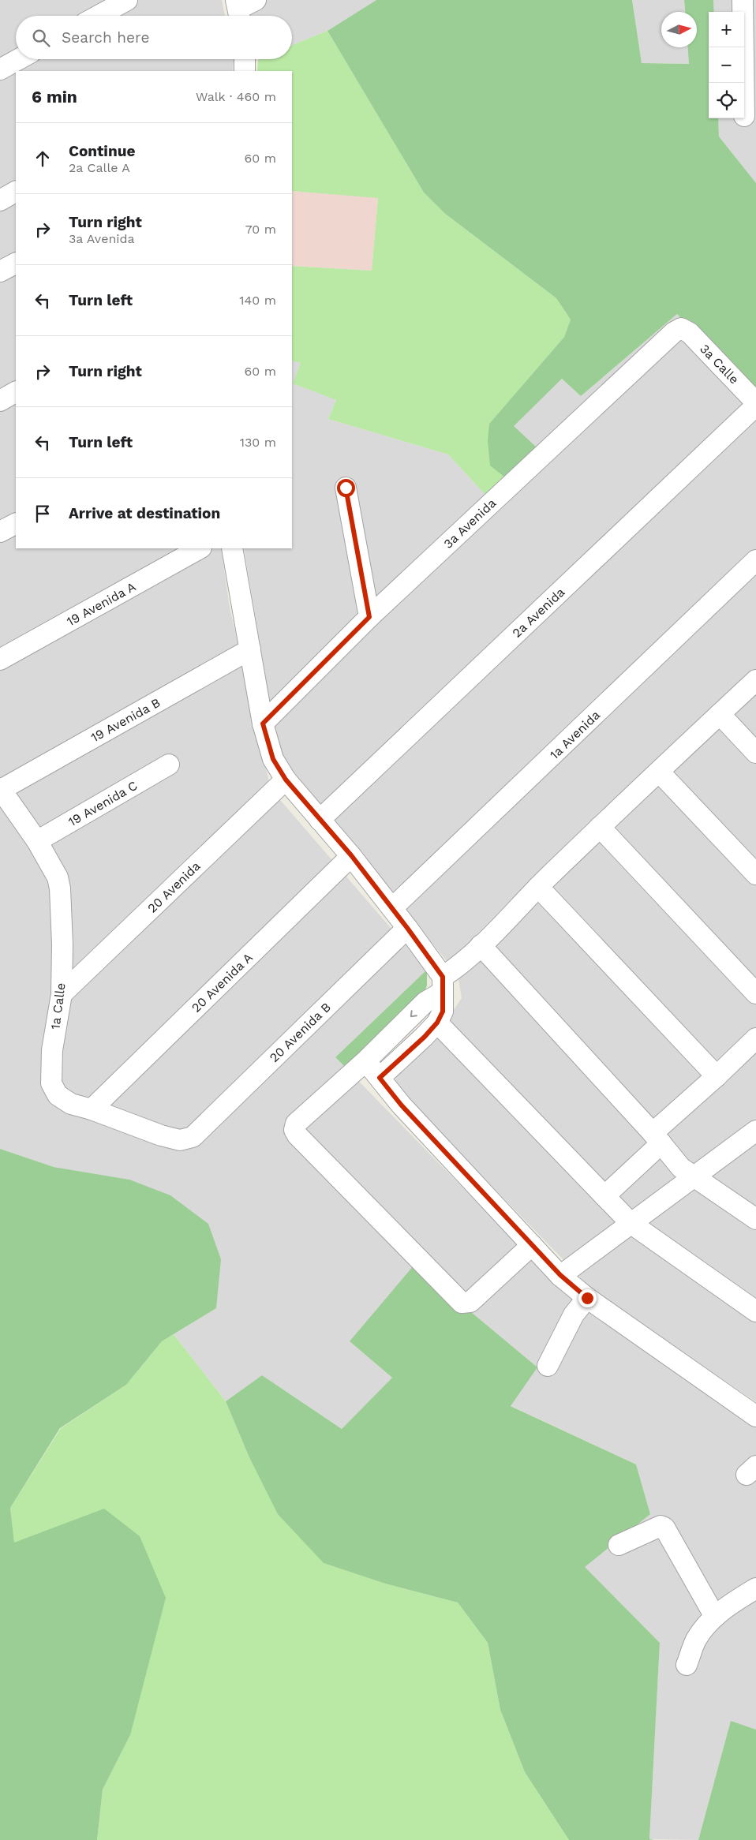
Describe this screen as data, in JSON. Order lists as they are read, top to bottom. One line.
{"streets":{"street":["3a Calle","3a Avenida","19 Avenida A","2a Avenida","19 Avenida B","1a Avenida","19 Avenida C","20 Avenida","20 Avenida A","1a Calle","20 Avenida B"]},"crossings":[["3a Calle","3a Avenida"],["19 Avenida B","1a Calle"],["19 Avenida C","1a Calle"],["20 Avenida","1a Calle"],["20 Avenida A","1a Calle"],["1a Calle","20 Avenida B"]],"north":"right","page":{"map_buttons":["+","−"],"search":"Search here","heading":["6 min","Walk · 460 m"],"list":[["Continue","2a Calle A","60 m"],["Turn right","3a Avenida","70 m"],["Turn left","140 m"],["Turn right","60 m"],["Turn left","130 m"],"Arrive at destination"]}}
